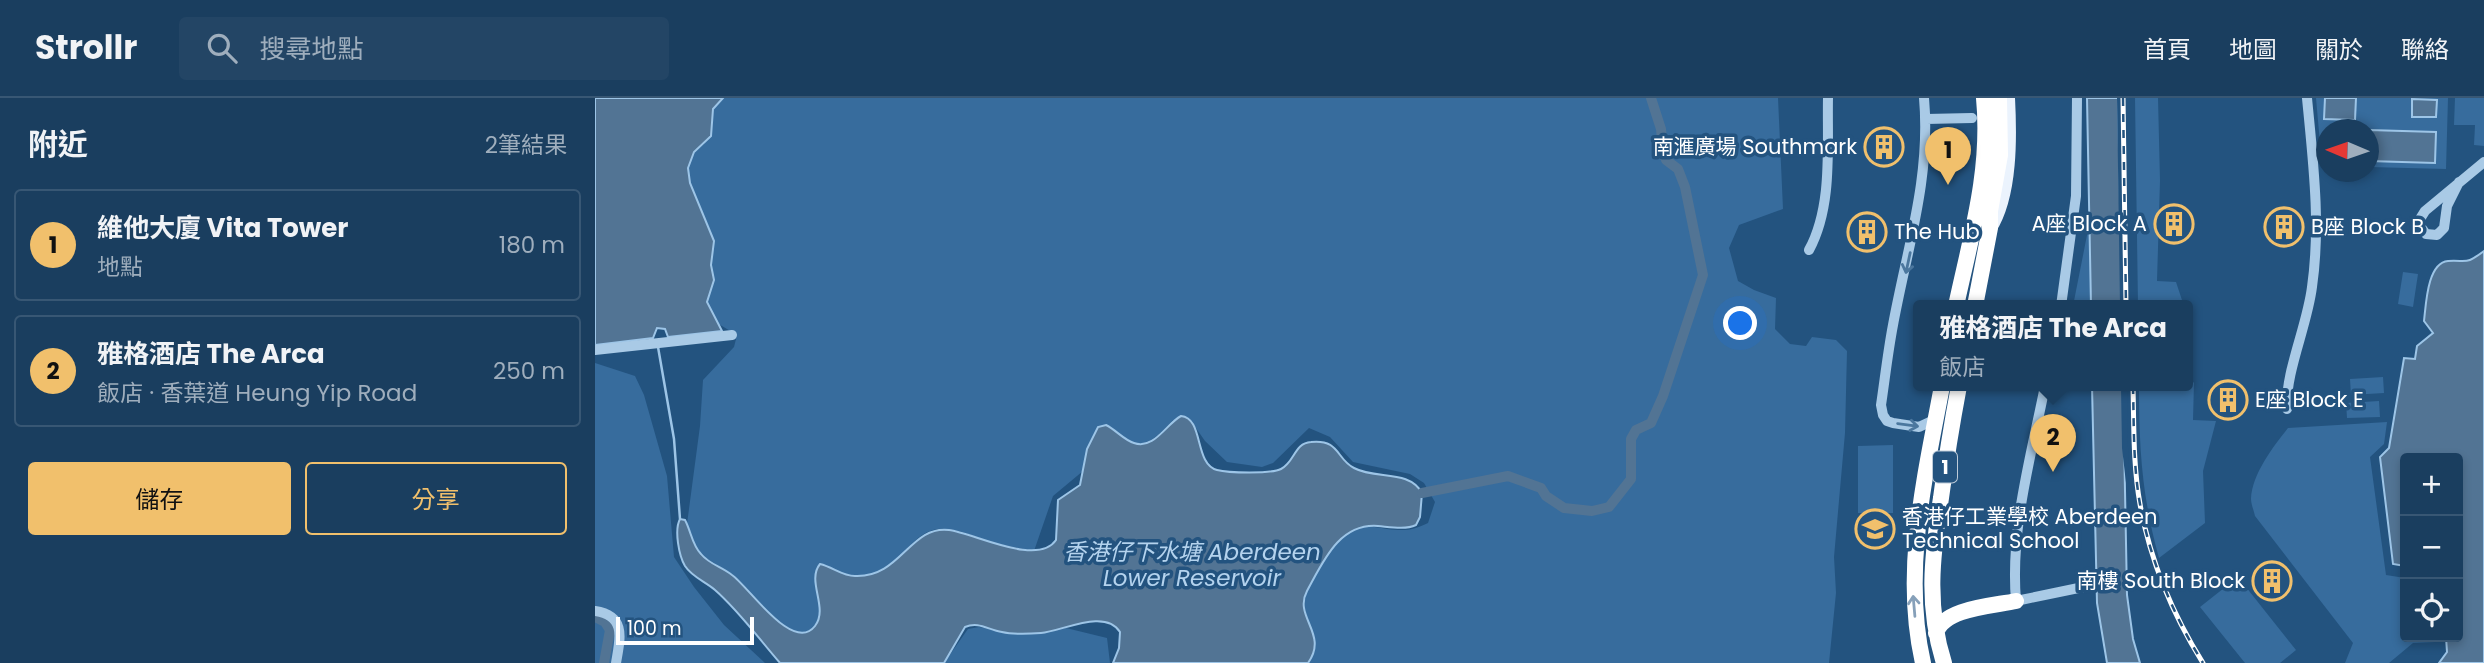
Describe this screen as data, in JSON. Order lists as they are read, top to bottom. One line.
{"streets":{"highway":["1"]},"water":["香港仔下水塘 Aberdeen Lower Reservoir"],"places":{"building":["南滙廣場 Southmark","A座 Block A","B座 Block B","The Hub","E座 Block E","南樓 South Block"],"school or university":["香港仔工業學校 Aberdeen Technical School"]},"scale_bar":"100 m","north":"left","page":{"header":"Strollr","search":"搜尋地點","nav":["首頁","地圖","關於","聯絡"],"heading":["附近","2筆結果"],"pins":["1","2"],"list":[{"mark":"1","name":"維他大廈 Vita Tower","note":"地點","value":"180 m"},{"mark":"2","name":"雅格酒店 The Arca","note":"飯店 · 香葉道 Heung Yip Road","value":"250 m"}],"popup":["雅格酒店 The Arca","飯店"],"buttons":["儲存","分享"],"map_buttons":["+","−"],"scale":"100 m"}}
